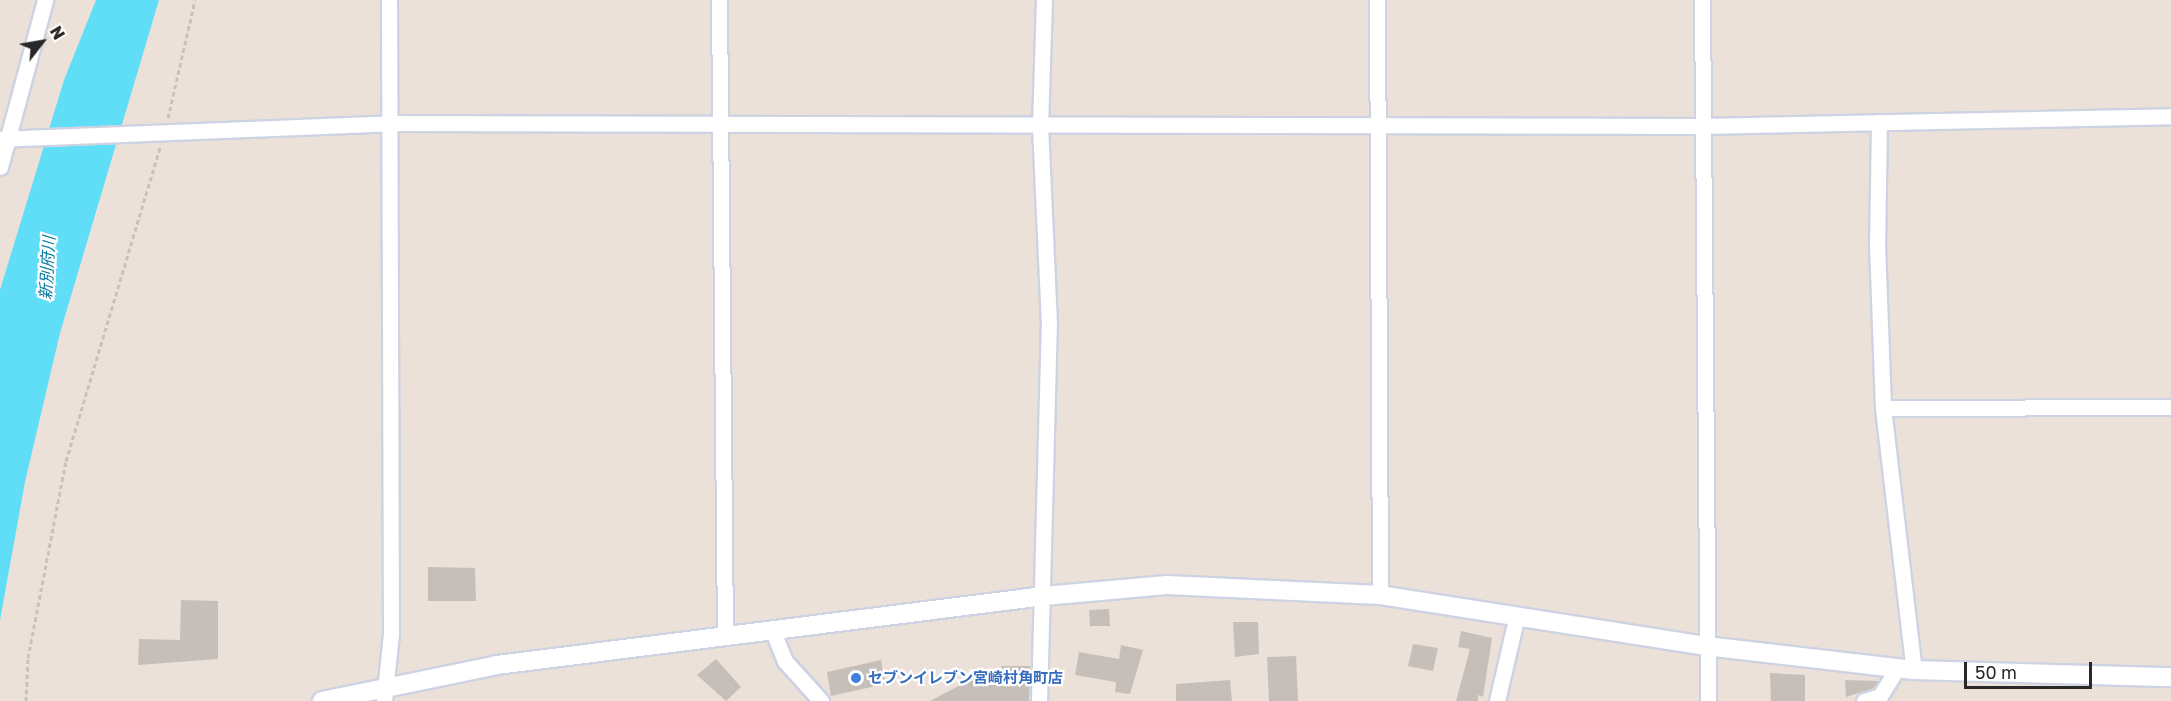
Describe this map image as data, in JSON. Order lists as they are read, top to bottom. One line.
{"water":["新別府川"],"places":["セブンイレブン宮崎村角町店"],"scale_bar":"50 m","north":"top right"}
